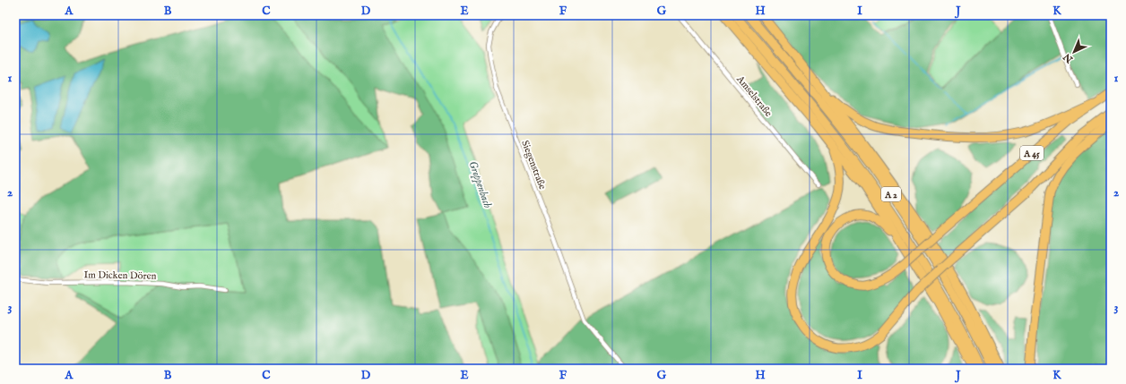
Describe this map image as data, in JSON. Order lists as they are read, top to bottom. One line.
{"streets":{"highway":["A 45","A 2"],"street":["Amselstraße","Siegenstraße","Im Dicken Dören"]},"water":["Groppenbach"],"north":"bottom left","grid":{"columns":["A","B","C","D","E","F","G","H","I","J","K"],"rows":["1","2","3"]}}
